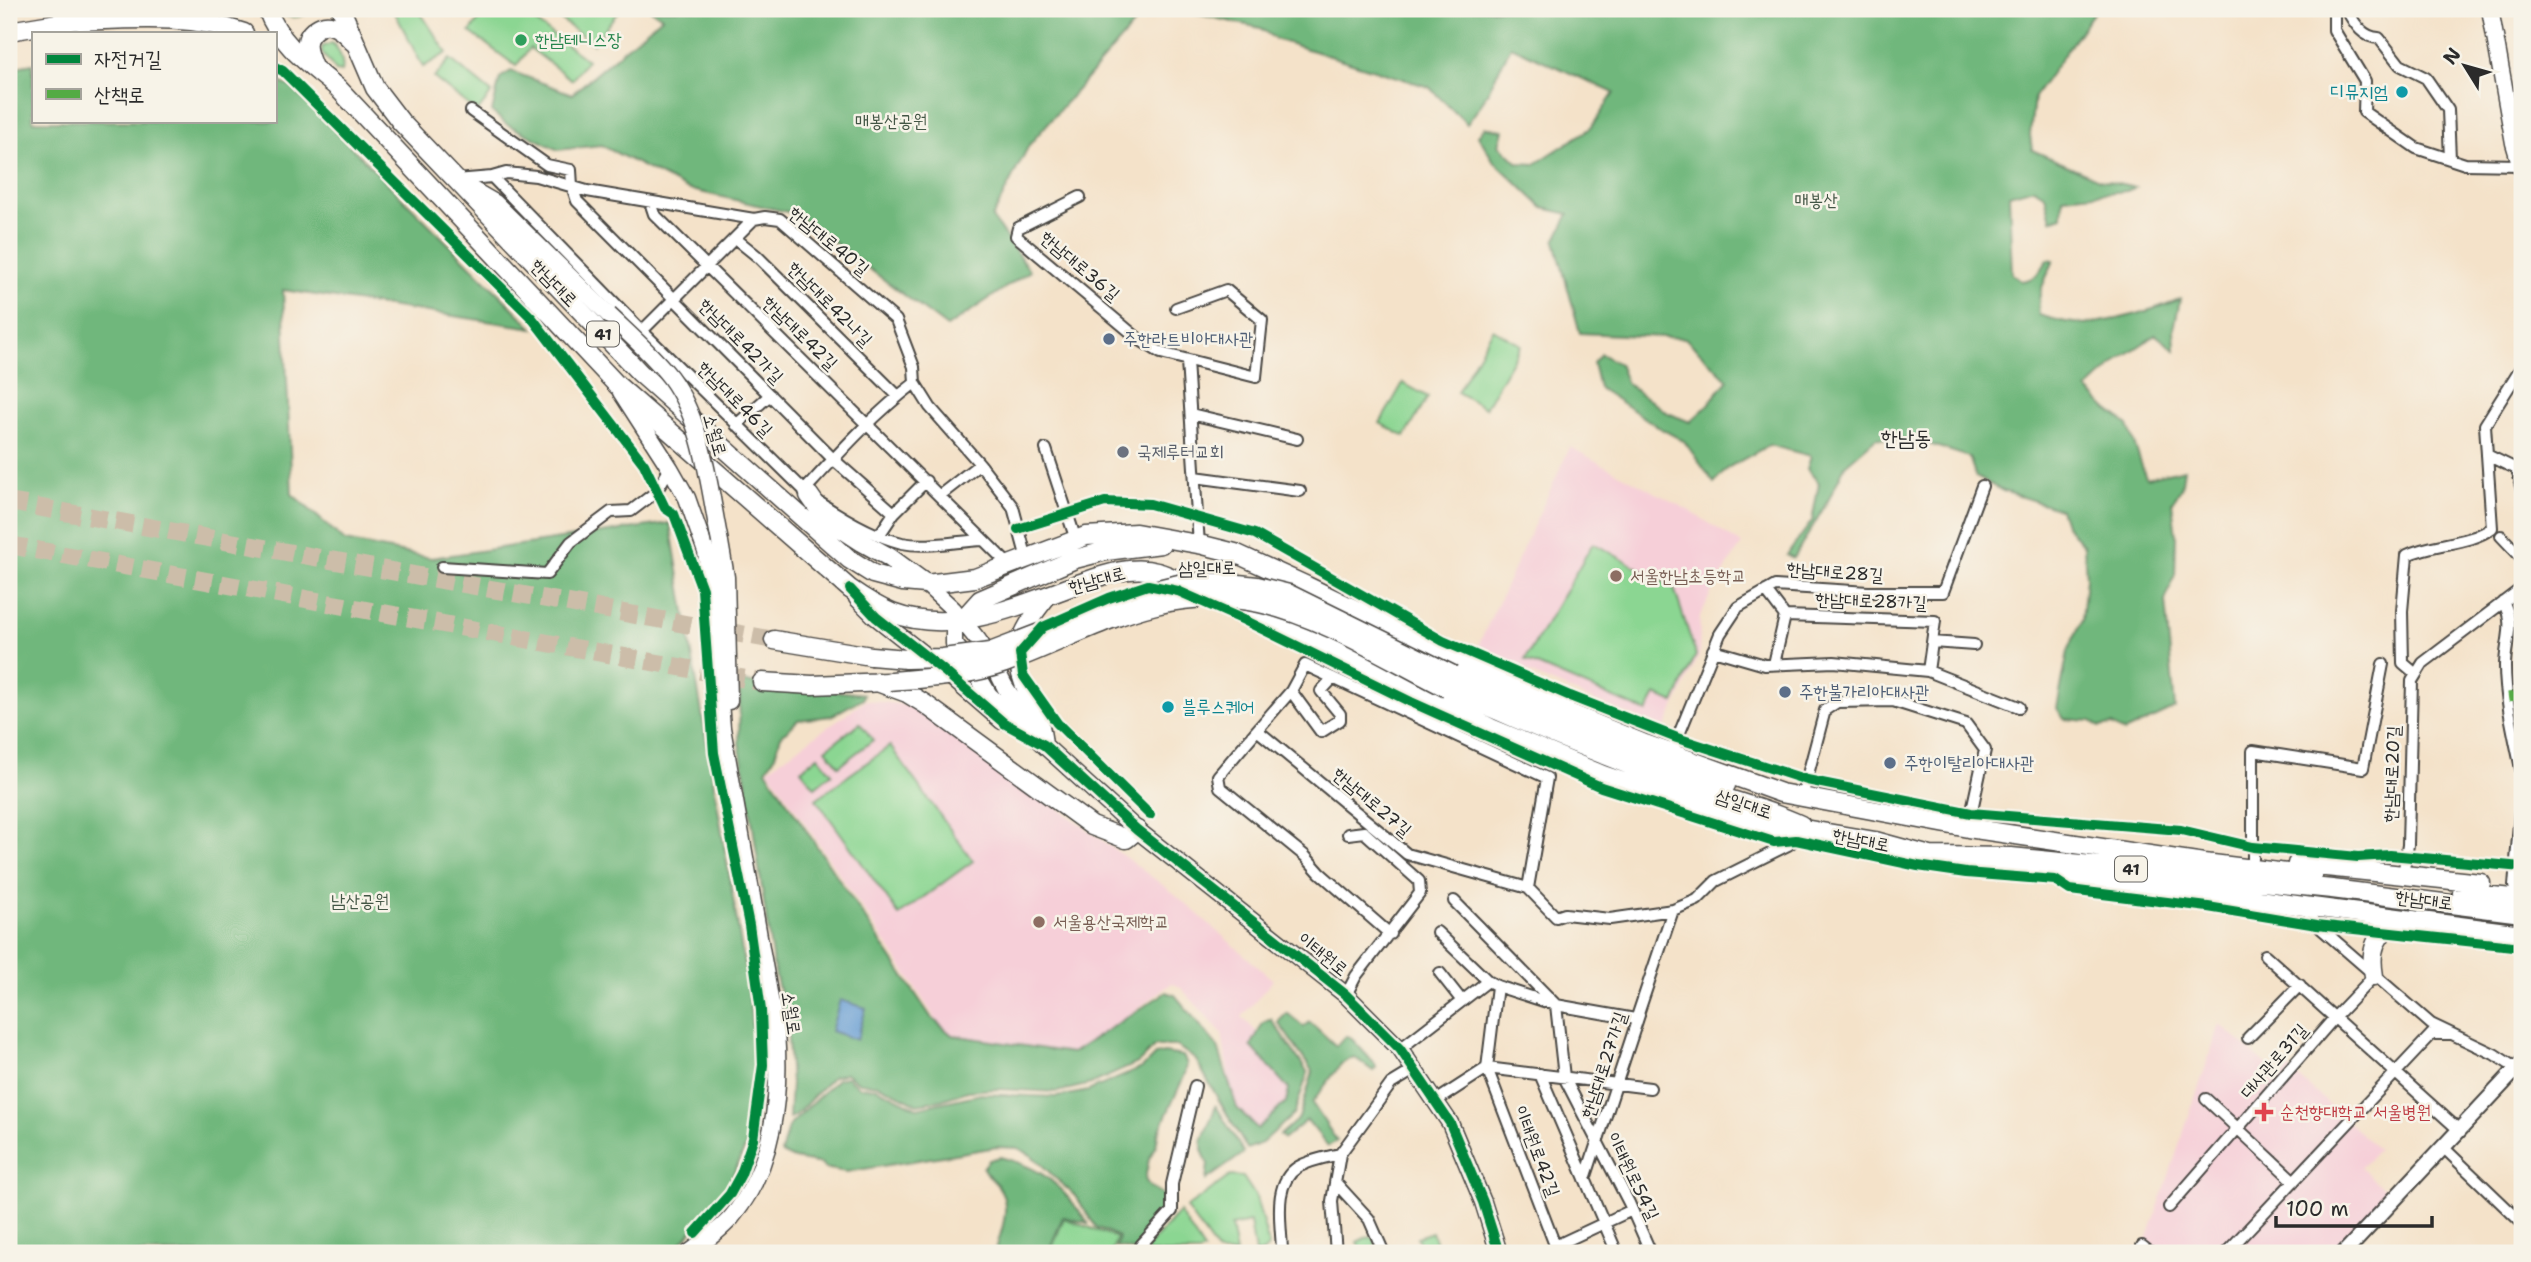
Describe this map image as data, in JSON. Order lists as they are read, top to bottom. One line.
{"streets":{"main road":["한남대로","41","소월로","삼일대로","이태원로"],"street":["한남대로40길","한남대로36길","한남대로42나길","한남대로42길","한남대로42가길","한남대로46길","한남대로28길","한남대로28가길","한남대로20길","한남대로27길","대사관로31길","한남대로27가길","이태원로42길","이태원로54길"]},"crossings":[["한남대로40길","한남대로"],["한남대로40길","한남대로42길"],["한남대로40길","한남대로42가길"],["한남대로40길","한남대로46길"],["한남대로40길","소월로"],["한남대로","한남대로42길"],["한남대로","소월로"],["한남대로","삼일대로"],["한남대로","한남대로28길"],["한남대로","이태원로"],["한남대로42길","한남대로46길"],["한남대로27가길","이태원로54길"],["이태원로42길","이태원로54길"]],"districts":["한남동"],"parks":["매봉산공원","매봉산","남산공원"],"places":{"other":["한남테니스장","디뮤지엄","주한라트비아대사관","국제루터교회","서울한남초등학교","주한불가리아대사관","블루스퀘어","주한이탈리아대사관","서울용산국제학교"],"health":["순천향대학교 서울병원"]},"legend":["자전거길","산책로"],"scale_bar":"100 m","north":"top left"}
